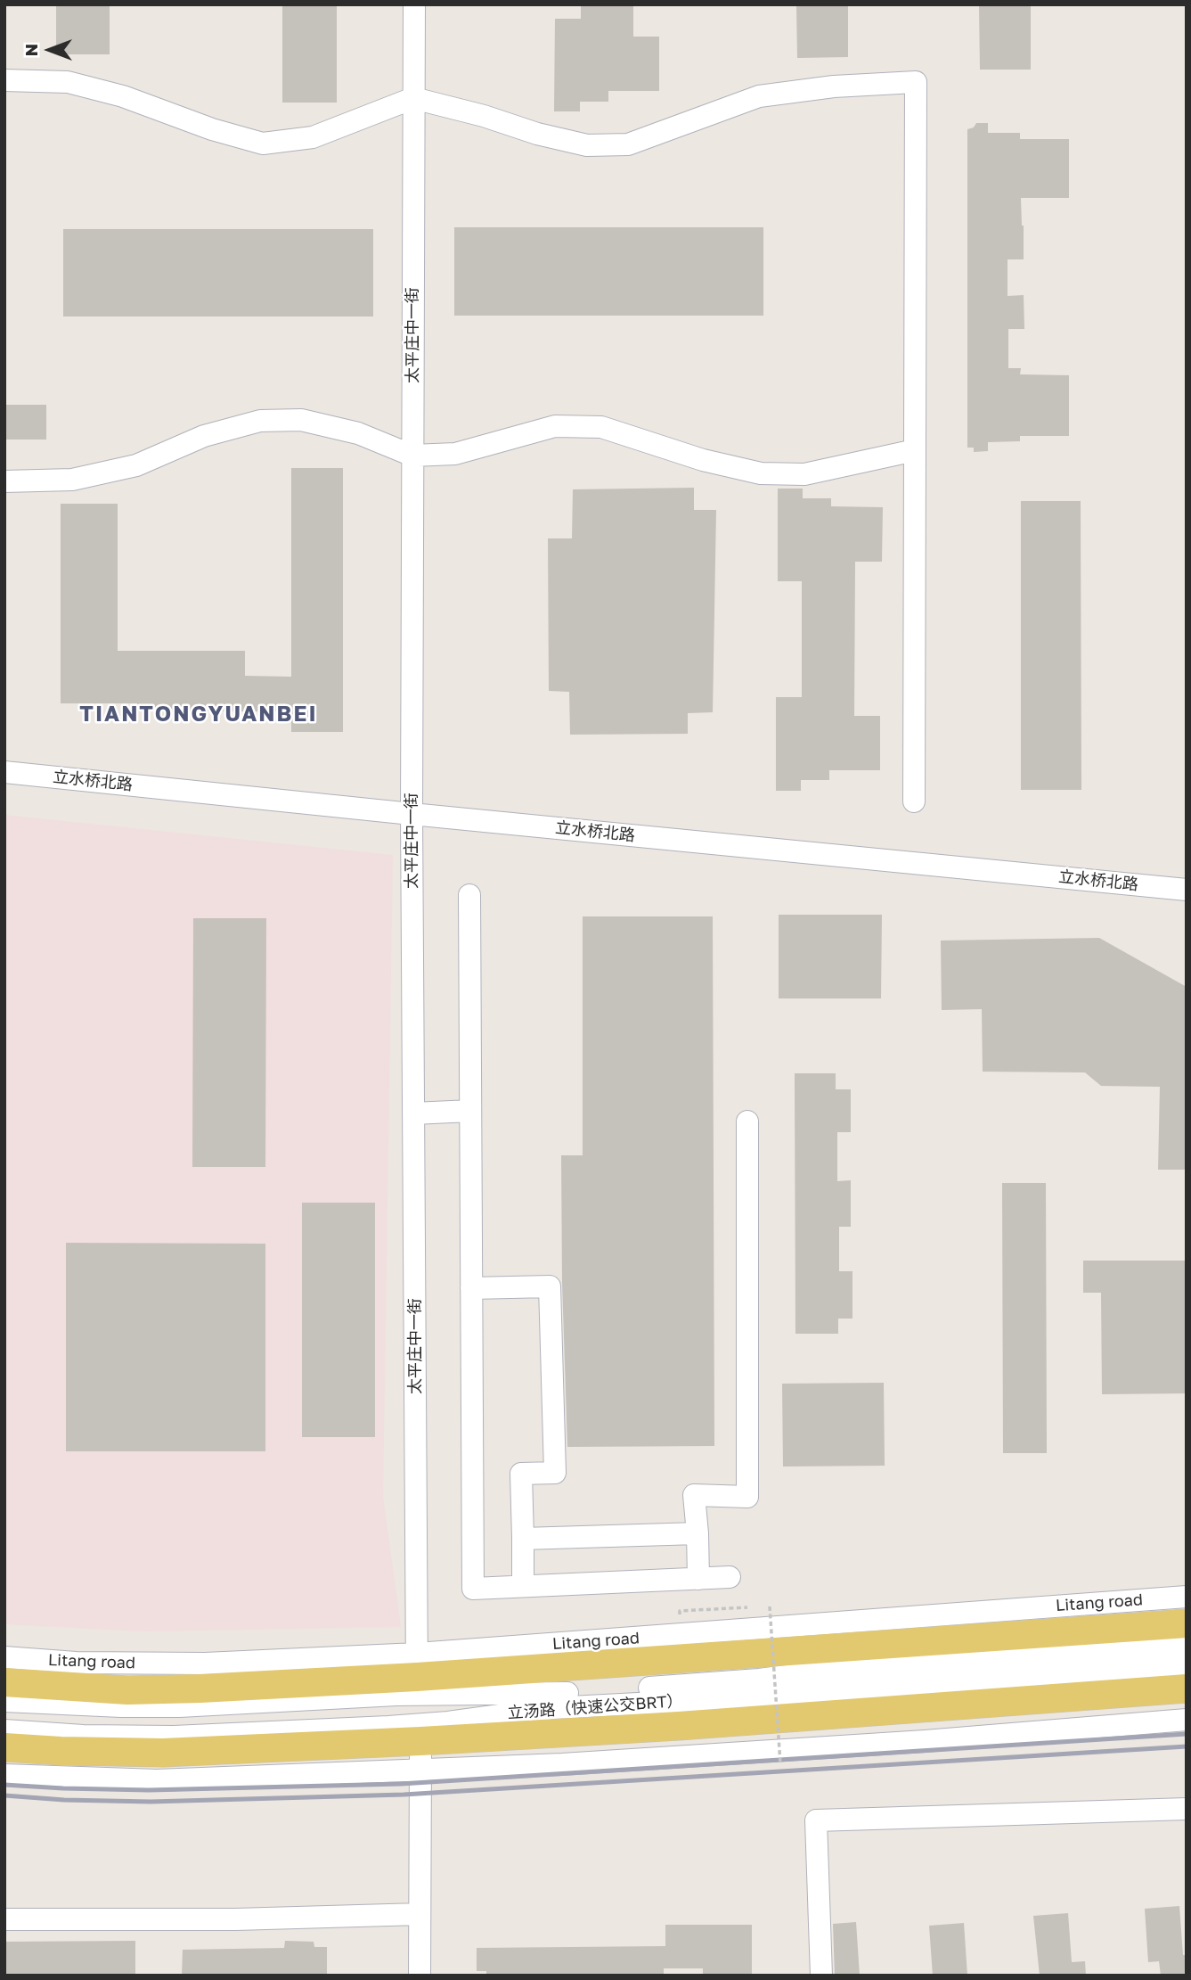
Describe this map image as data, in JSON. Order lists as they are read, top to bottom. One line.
{"streets":{"main road":["Litang road"],"street":["太平庄中一街","立水桥北路","立汤路（快速公交BRT）"]},"crossings":[["太平庄中一街","立水桥北路"],["太平庄中一街","Litang road"]],"districts":["TIANTONGYUANBEI"],"north":"left"}
